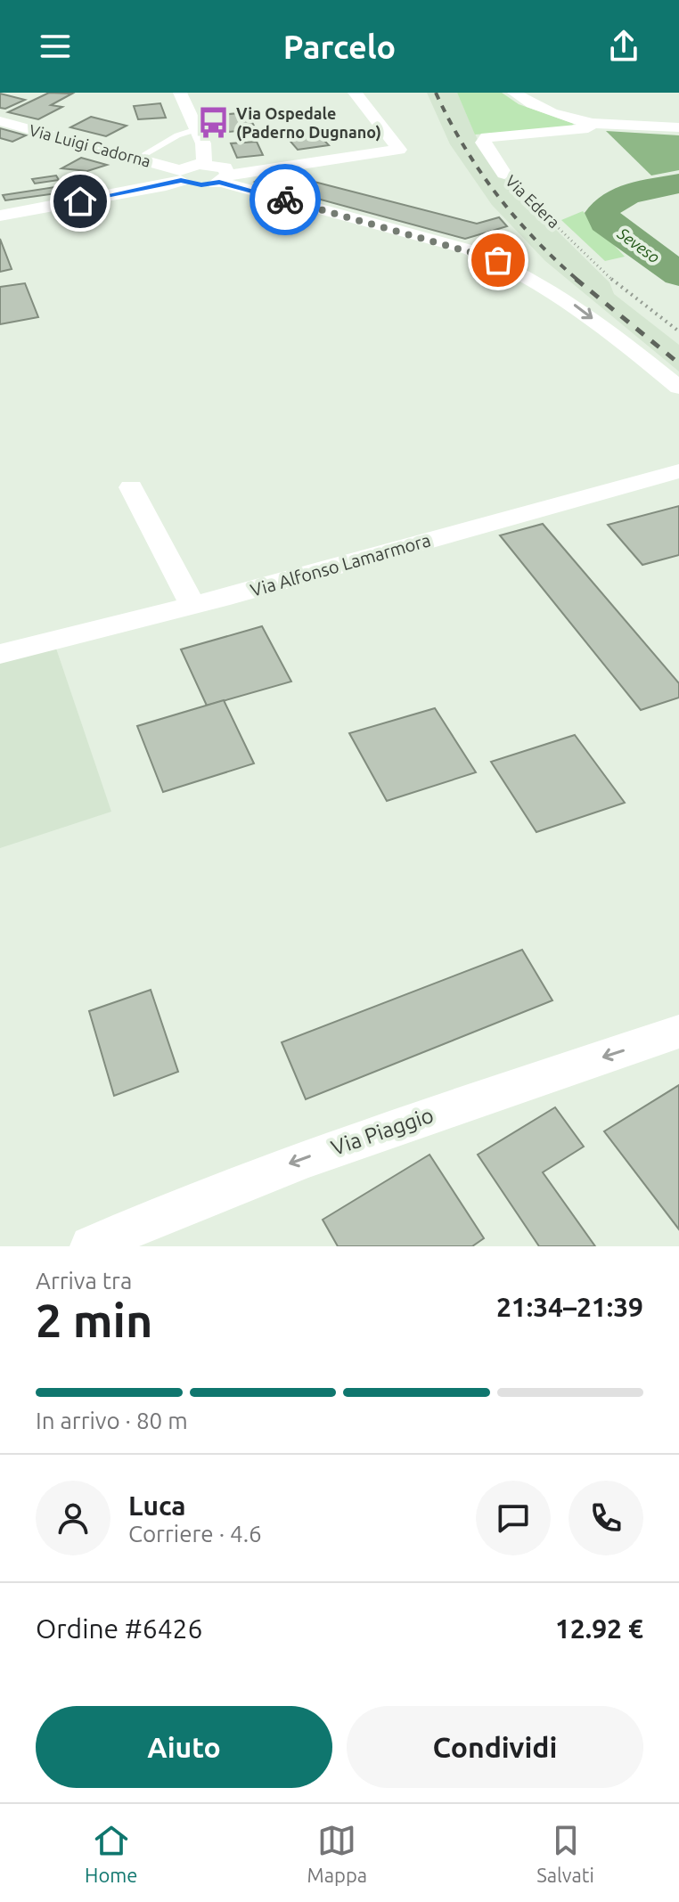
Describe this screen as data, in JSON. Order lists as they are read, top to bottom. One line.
{"streets":{"street":["Via Luigi Cadorna","Via Edera","Via Alfonso Lamarmora","Via Piaggio"]},"one_way":["Via Piaggio"],"water":["Seveso"],"places":{"bus stop":["Via Ospedale (Paderno Dugnano)"]},"page":{"header":"Parcelo","heading":["2 min","Arriva tra","21:34–21:39"],"panel":["Luca","Corriere · 4.6","Ordine #6426","12.92 €"],"bar":"In arrivo · 80 m","buttons":["Aiuto","Condividi"],"tabs":["Home","Mappa","Salvati"]}}
